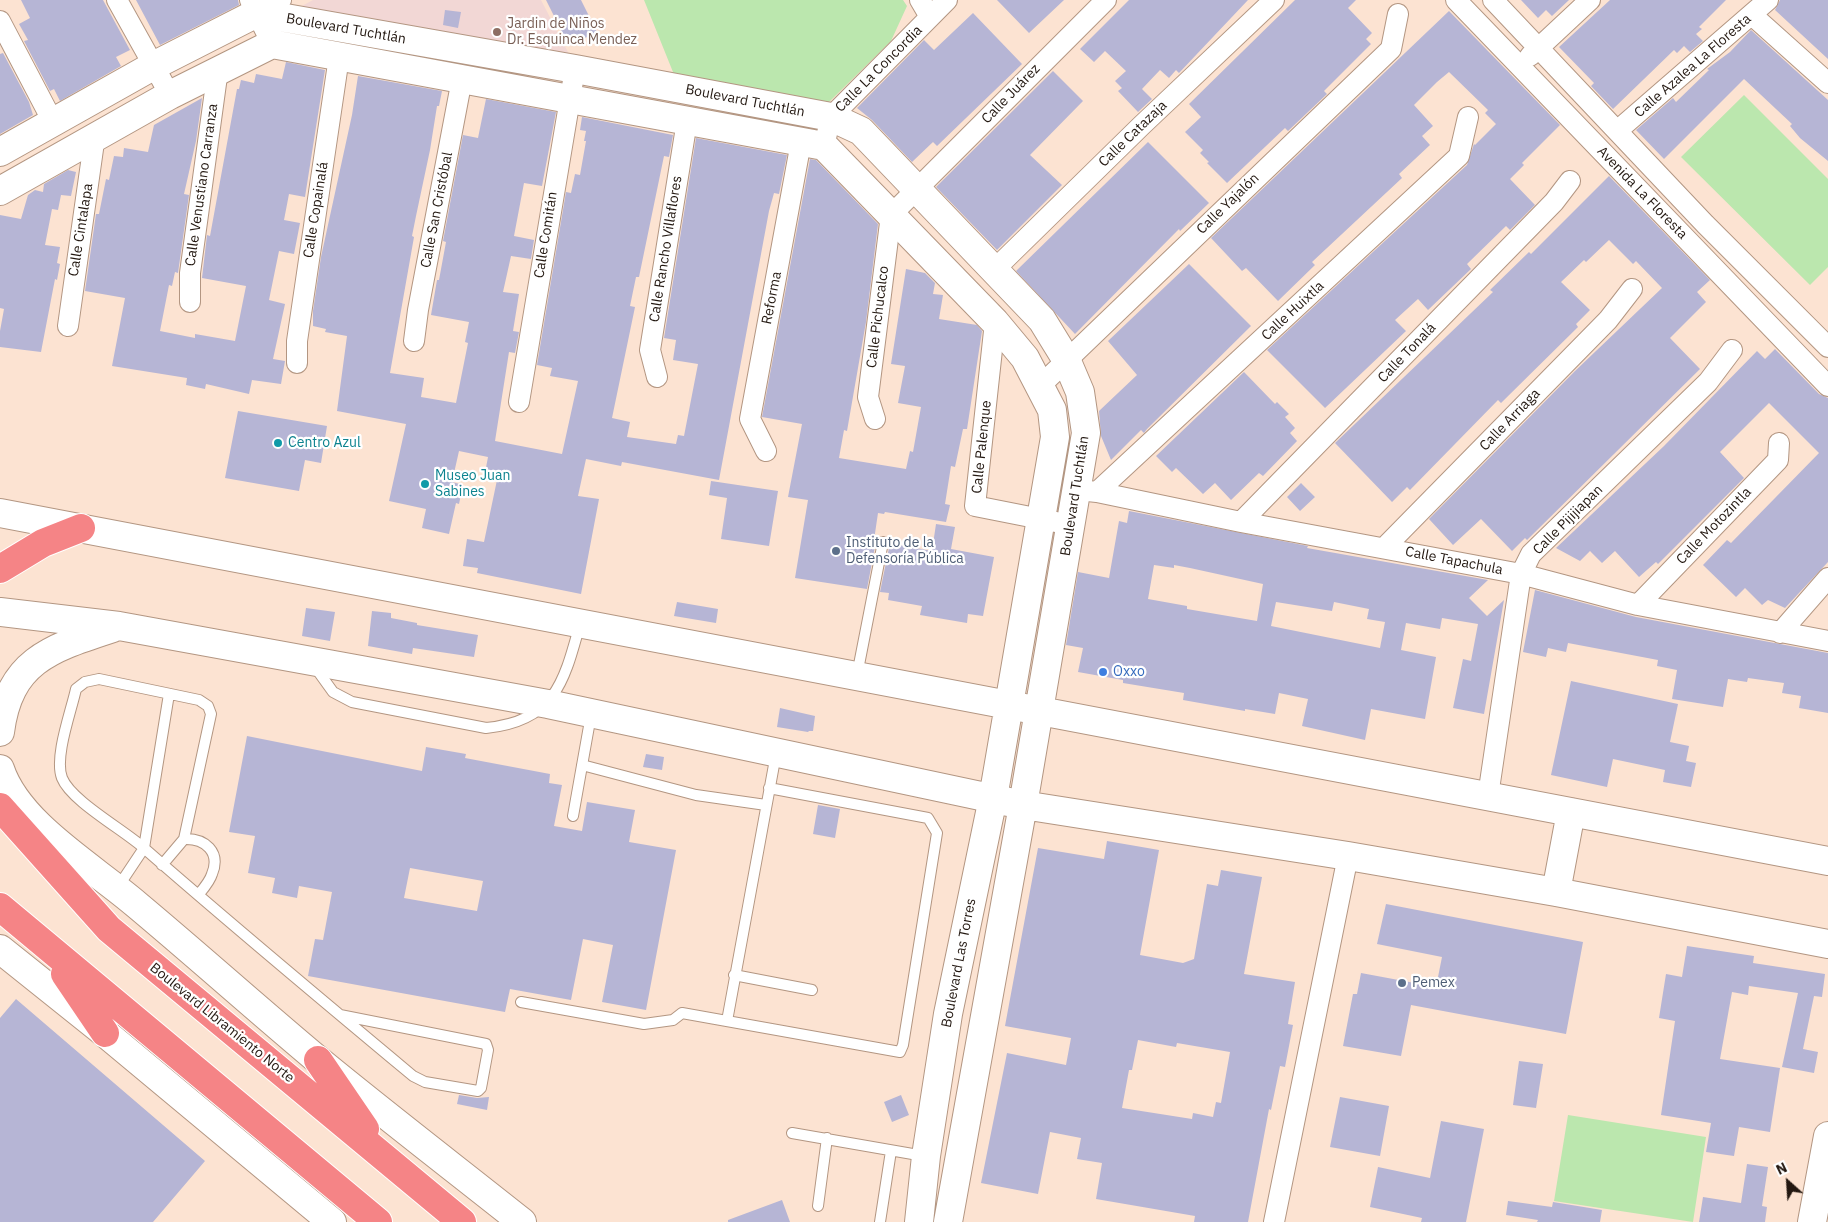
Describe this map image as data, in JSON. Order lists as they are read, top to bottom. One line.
{"streets":{"highway":["Boulevard Libramiento Norte"],"street":["Boulevard Tuchtlán","Calle Azalea La Floresta","Calle La Concordia","Calle Juárez","Calle Catazaja","Calle Venustiano Carranza","Avenida La Floresta","Calle Yajalón","Calle Copainalá","Calle San Cristóbal","Calle Cintalapa","Calle Comitán","Calle Rancho Villaflores","Reforma","Calle Huixtla","Calle Pichucalco","Calle Tonalá","Calle Arriaga","Calle Palenque","Calle Pijijiapan","Calle Motozintla","Calle Tapachula","Boulevard Las Torres"]},"crossings":[["Boulevard Tuchtlán","Calle La Concordia"],["Boulevard Tuchtlán","Calle Juárez"],["Boulevard Tuchtlán","Calle Catazaja"],["Boulevard Tuchtlán","Calle Yajalón"],["Boulevard Tuchtlán","Calle Copainalá"],["Boulevard Tuchtlán","Calle San Cristóbal"],["Boulevard Tuchtlán","Calle Comitán"],["Boulevard Tuchtlán","Calle Rancho Villaflores"],["Boulevard Tuchtlán","Reforma"],["Boulevard Tuchtlán","Calle Huixtla"],["Boulevard Tuchtlán","Calle Pichucalco"],["Boulevard Tuchtlán","Calle Palenque"],["Boulevard Tuchtlán","Calle Tapachula"],["Boulevard Tuchtlán","Boulevard Las Torres"],["Calle Azalea La Floresta","Avenida La Floresta"],["Calle La Concordia","Reforma"],["Calle Juárez","Calle Pichucalco"],["Calle Huixtla","Calle Tapachula"],["Calle Tonalá","Calle Tapachula"],["Calle Arriaga","Calle Tapachula"],["Calle Pijijiapan","Calle Tapachula"],["Calle Motozintla","Calle Tapachula"]],"places":["Jardin de Niños Dr. Esquinca Mendez","Centro Azul","Museo Juan Sabines","Instituto de la Defensoría Pública","Oxxo","Pemex"],"north":"top left"}
